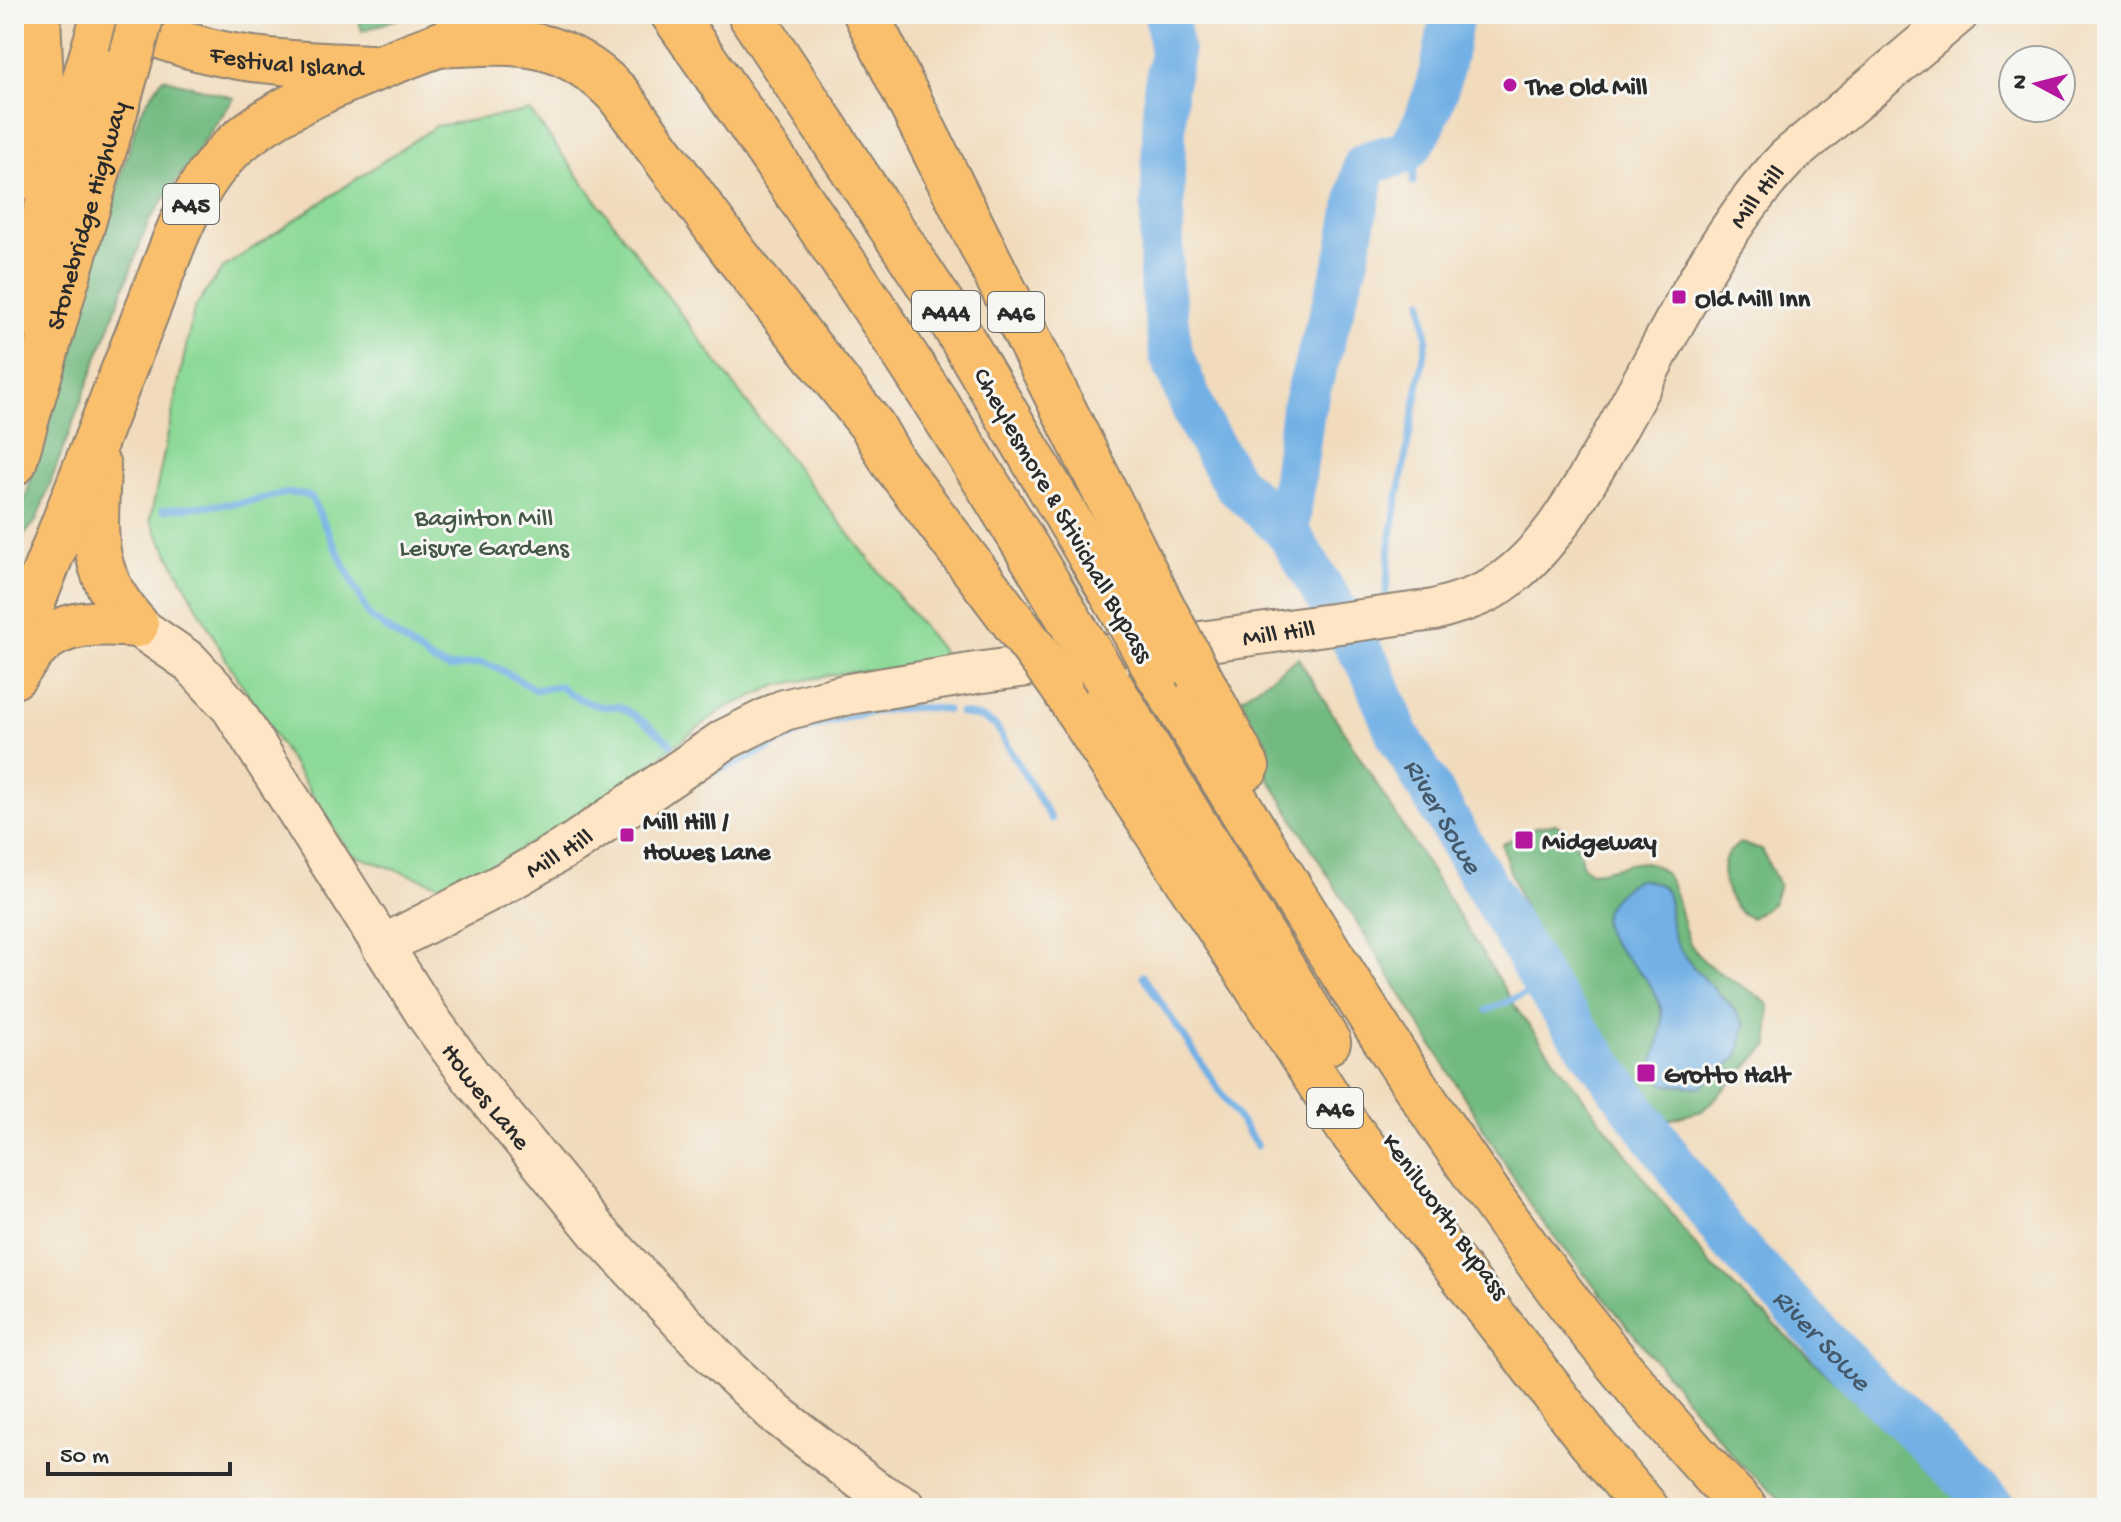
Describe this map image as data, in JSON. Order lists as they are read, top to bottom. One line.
{"streets":{"highway":["Festival Island","A45","Stonebridge Highway","A444","A46","Cheylesmore & Stivichall Bypass","Kenilworth Bypass"],"street":["Mill Hill","Howes Lane"]},"crossings":[["Festival Island","A45"],["Festival Island","Stonebridge Highway"],["Mill Hill","Howes Lane"],["A46","Cheylesmore & Stivichall Bypass"],["A46","Kenilworth Bypass"],["Cheylesmore & Stivichall Bypass","Kenilworth Bypass"]],"water":["River Sowe"],"parks":["Baginton Mill Leisure Gardens"],"places":{"other":["The Old Mill"],"transit":["Old Mill Inn","Mill Hill / Howes Lane","Midgeway","Grotto Halt"]},"scale_bar":"50 m","north":"left"}
